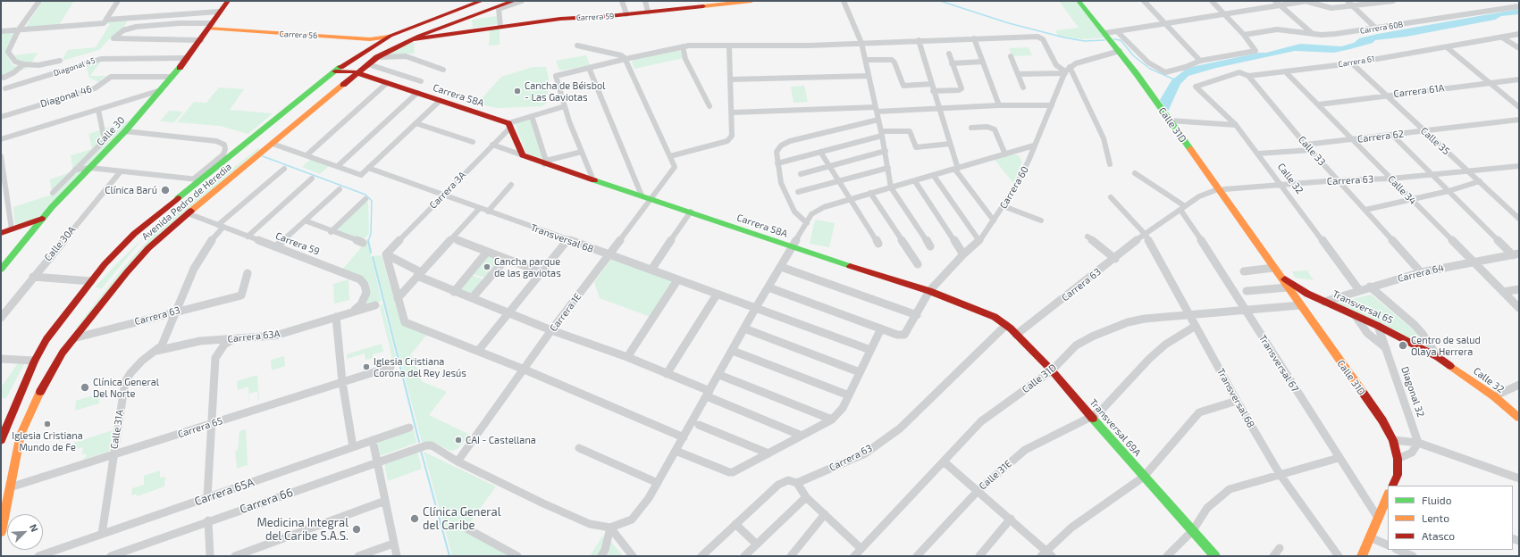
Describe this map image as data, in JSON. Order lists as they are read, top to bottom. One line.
{"streets":{"main road":["Carrera 59","Carrera 56","Carrera 58A","Calle 31D","Calle 30","Calle 32","Avenida Pedro de Heredia","Transversal 65","Transversal 69A"],"street":["Carrera 60B","Carrera 61","Diagonal 45","Carrera 61A","Diagonal 46","Carrera 62","Calle 35","Calle 33","Carrera 63","Carrera 60","Carrera 3A","Calle 34","Transversal 68","Calle 30A","Carrera 64","Carrera 1E","Carrera 63A","Transversal 67","Diagonal 32","Carrera 65","Calle 31A","Calle 31E","Carrera 65A","Carrera 66"]},"crossings":[["Carrera 59","Avenida Pedro de Heredia"],["Carrera 59","Carrera 63A"],["Carrera 59","Calle 31A"],["Carrera 56","Calle 30"],["Carrera 56","Avenida Pedro de Heredia"],["Carrera 61","Calle 35"],["Carrera 61","Calle 33"],["Carrera 61","Calle 32"],["Carrera 61","Calle 34"],["Diagonal 45","Calle 30"],["Carrera 61A","Calle 35"],["Carrera 61A","Calle 34"],["Carrera 58A","Carrera 60"],["Carrera 58A","Carrera 3A"],["Carrera 58A","Avenida Pedro de Heredia"],["Carrera 58A","Carrera 1E"],["Carrera 58A","Transversal 69A"],["Diagonal 46","Calle 30"],["Calle 31D","Carrera 63"],["Calle 31D","Transversal 68"],["Calle 31D","Transversal 65"],["Calle 31D","Transversal 67"],["Calle 31D","Transversal 69A"],["Carrera 62","Calle 35"],["Carrera 62","Calle 33"],["Carrera 62","Calle 34"],["Calle 35","Carrera 63"],["Calle 33","Carrera 63"],["Calle 33","Carrera 64"],["Calle 32","Carrera 63"],["Calle 32","Carrera 64"],["Calle 32","Transversal 65"],["Carrera 63","Calle 34"],["Carrera 63","Avenida Pedro de Heredia"],["Carrera 63","Transversal 68"],["Carrera 63","Transversal 67"],["Carrera 63","Transversal 69A"],["Carrera 63","Calle 31A"],["Carrera 3A","Transversal 68"],["Calle 34","Carrera 64"],["Avenida Pedro de Heredia","Carrera 65"],["Transversal 68","Carrera 1E"],["Transversal 68","Calle 31E"],["Carrera 64","Transversal 65"],["Transversal 65","Diagonal 32"],["Carrera 1E","Carrera 66"],["Carrera 63A","Calle 31A"],["Carrera 65","Calle 31A"],["Transversal 69A","Calle 31E"],["Calle 31A","Carrera 65A"]],"places":["Cancha de Béisbol - Las Gaviotas","Clínica Barú","Cancha parque de las gaviotas","Centro de salud Olaya Herrera","Iglesia Cristiana Corona del Rey Jesús","Clínica General Del Norte","Iglesia Cristiana Mundo de Fe","CAI - Castellana","Clínica General del Caribe","Medicina Integral del Caribe S.A.S."],"legend":["Fluido","Lento","Atasco"],"north":"top right"}
